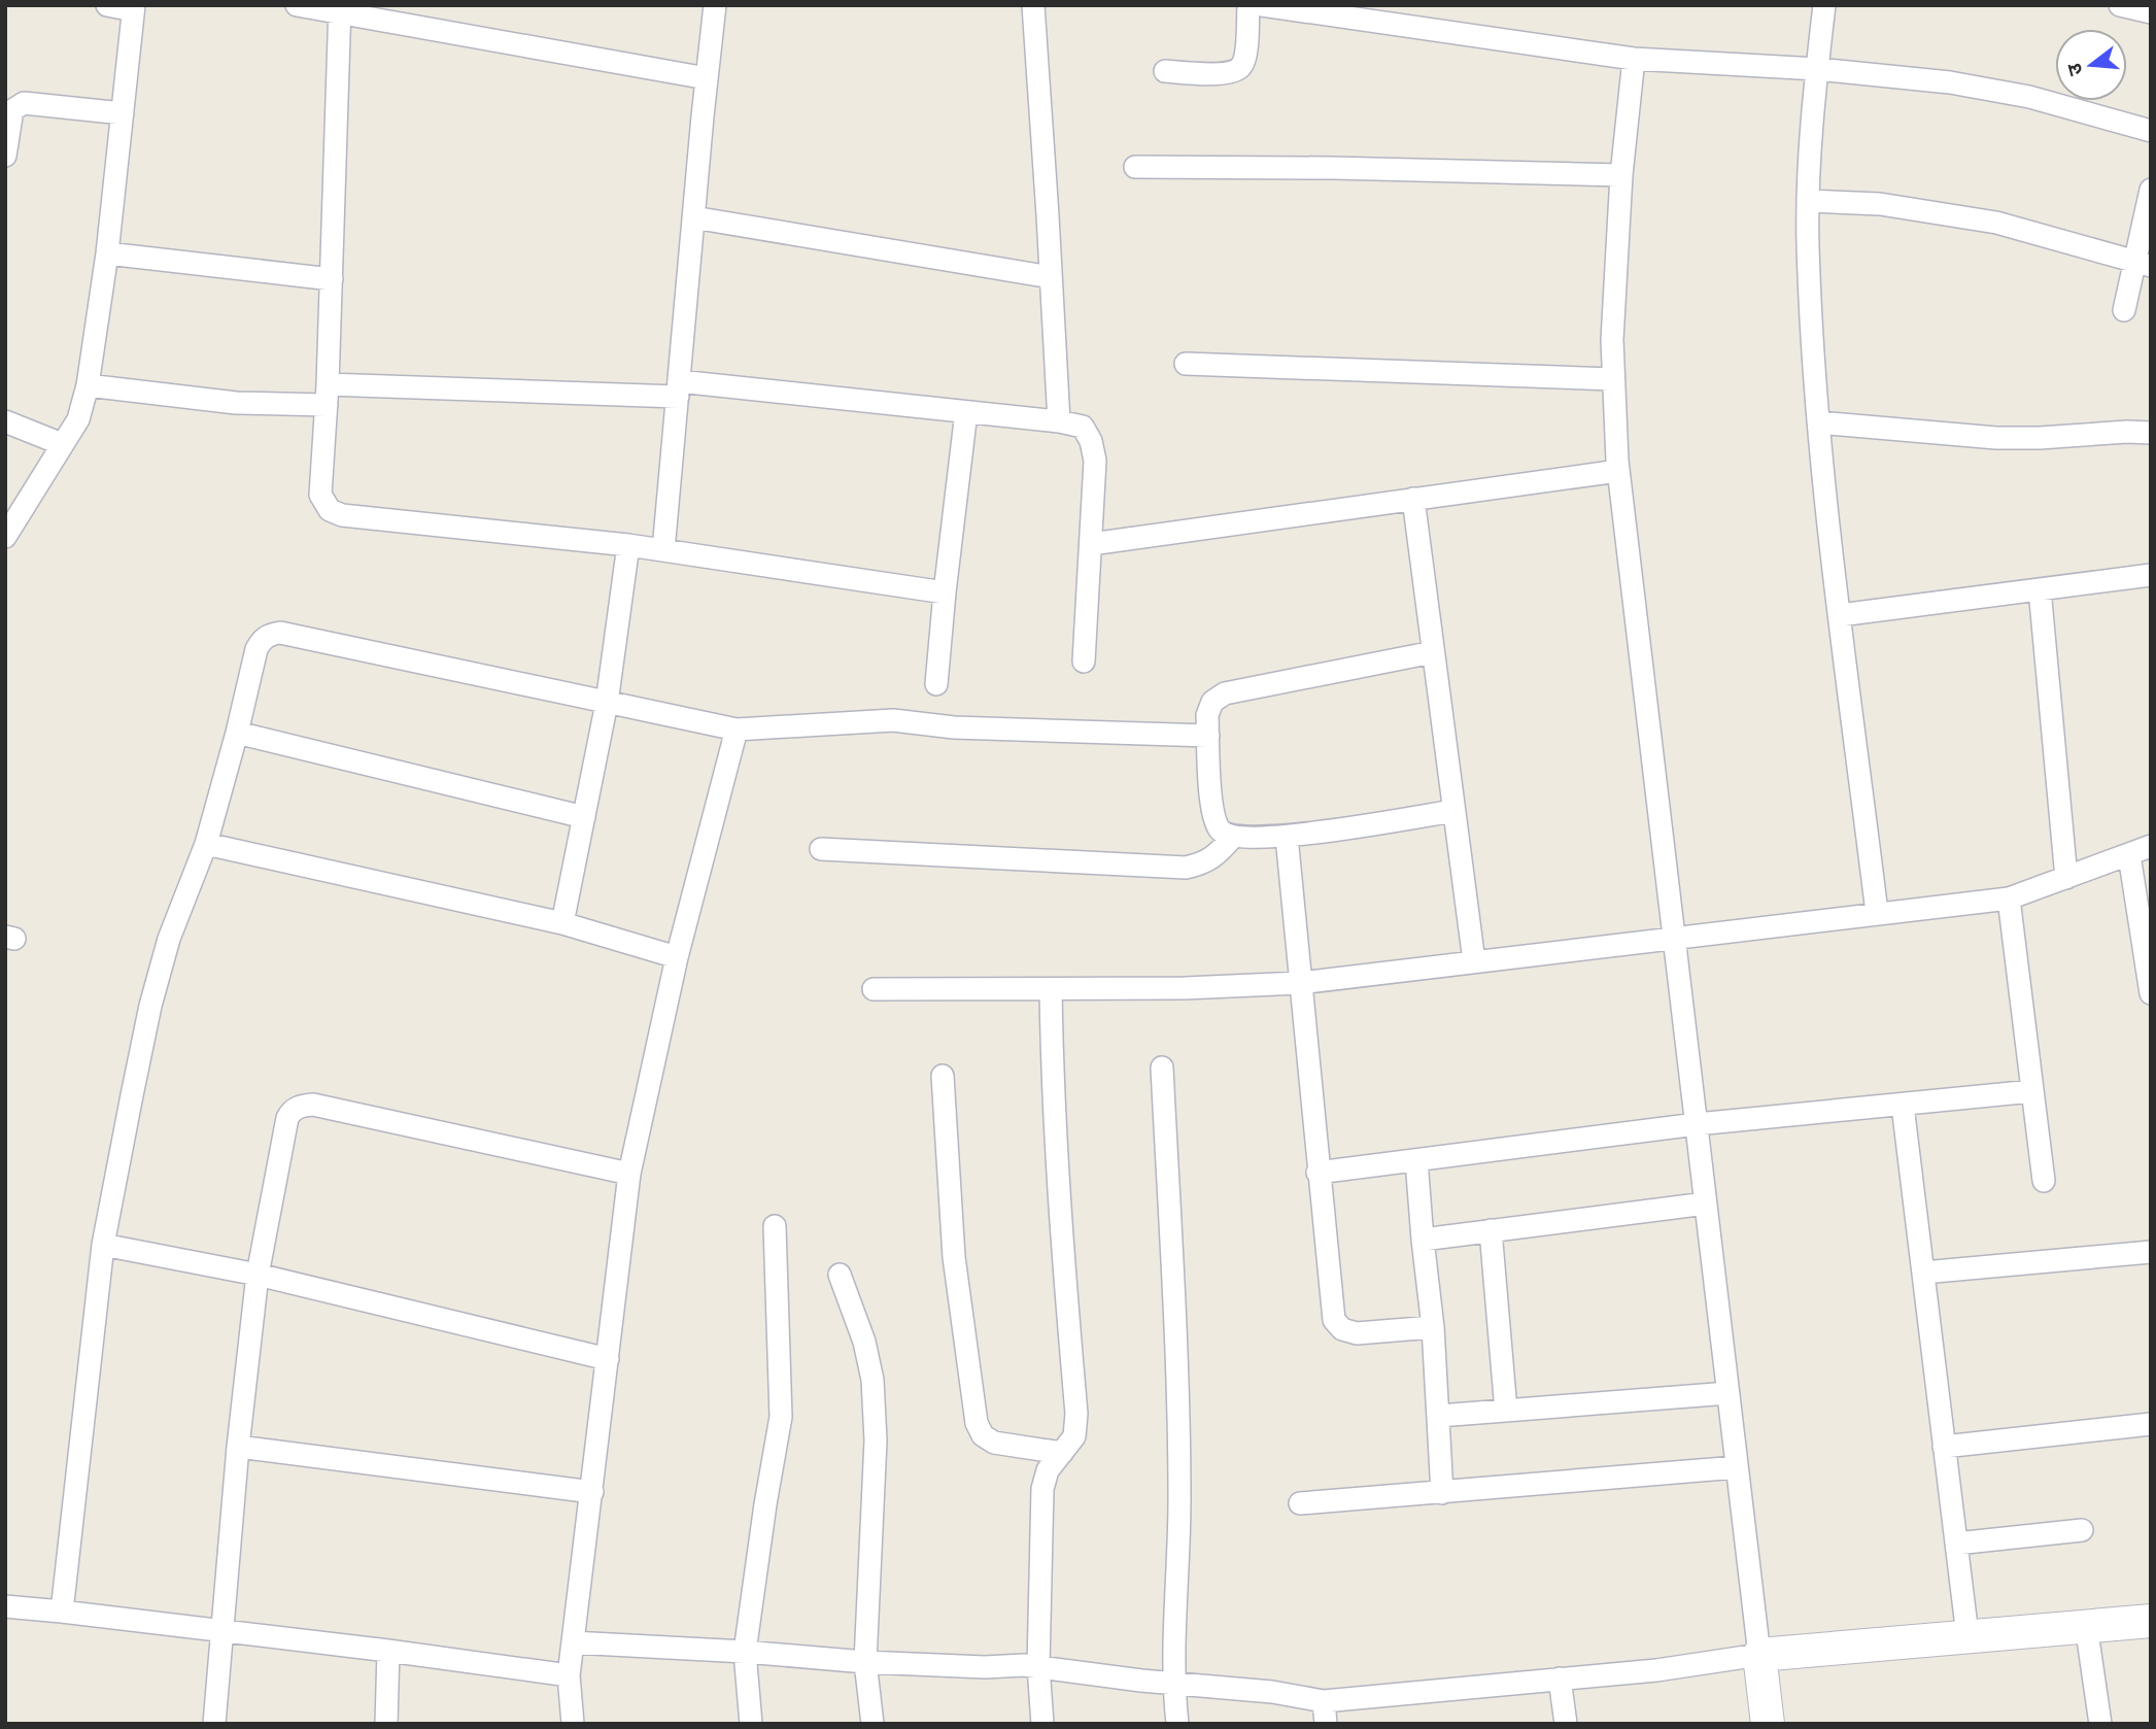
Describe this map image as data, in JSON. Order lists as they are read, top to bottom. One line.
{"north":"left"}
